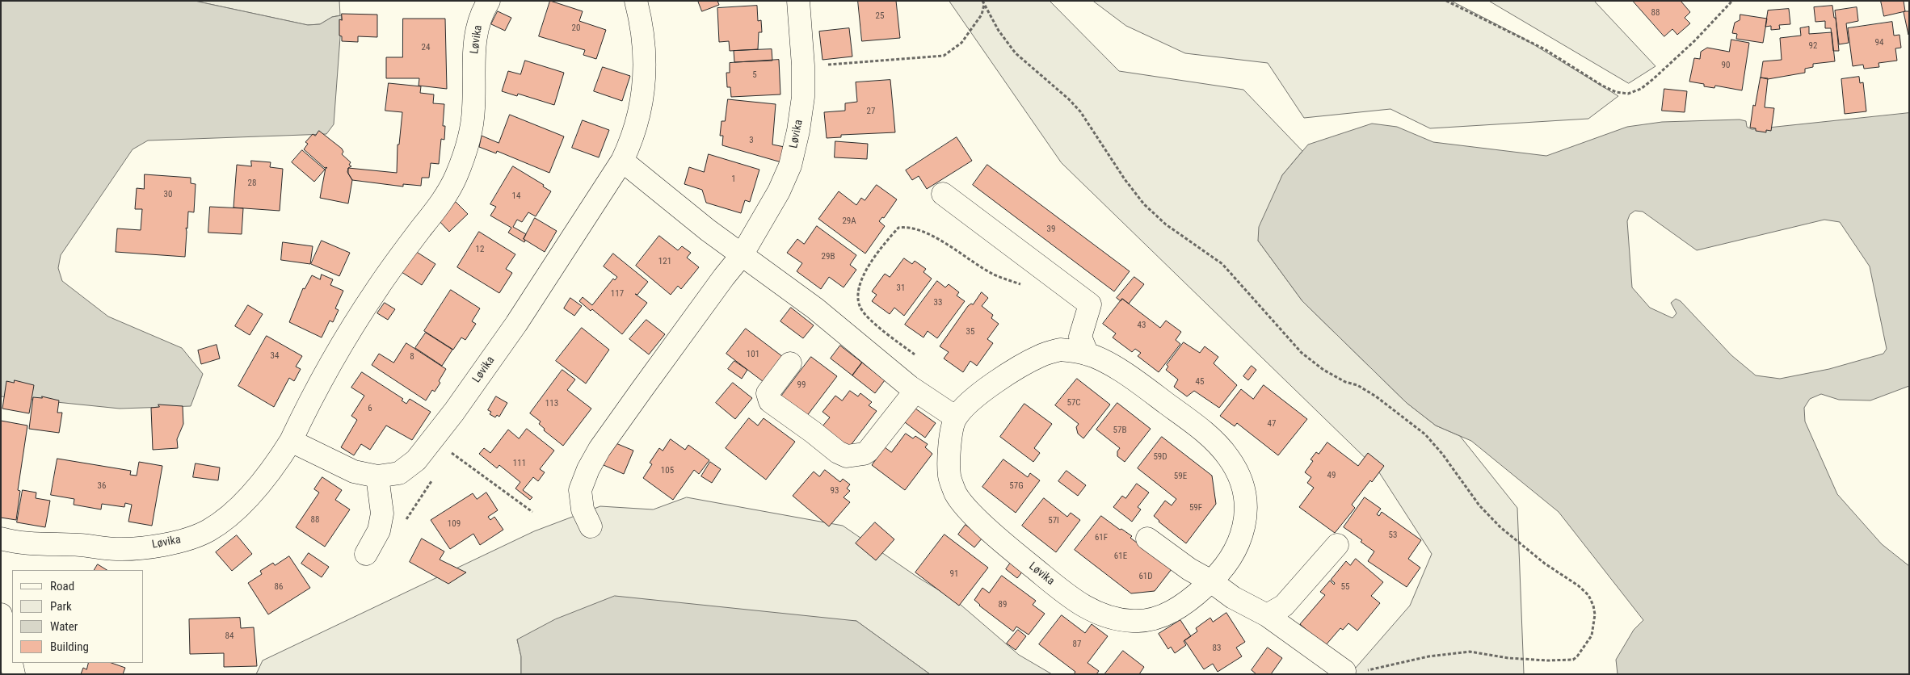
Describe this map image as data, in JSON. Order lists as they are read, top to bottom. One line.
{"streets":{"street":["Løvika"]},"house_numbers":["88","25","20","94","92","24","90","5","27","3","1","28","30","14","29A","39","12","29B","121","31","117","33","43","35","101","34","8","45","99","57C","113","6","47","57B","59D","111","105","49","59E","36","57G","93","59F","88","57I","109","53","61F","61E","91","61D","86","55","89","84","87","83"],"legend":["Road","Park","Water","Building"]}
